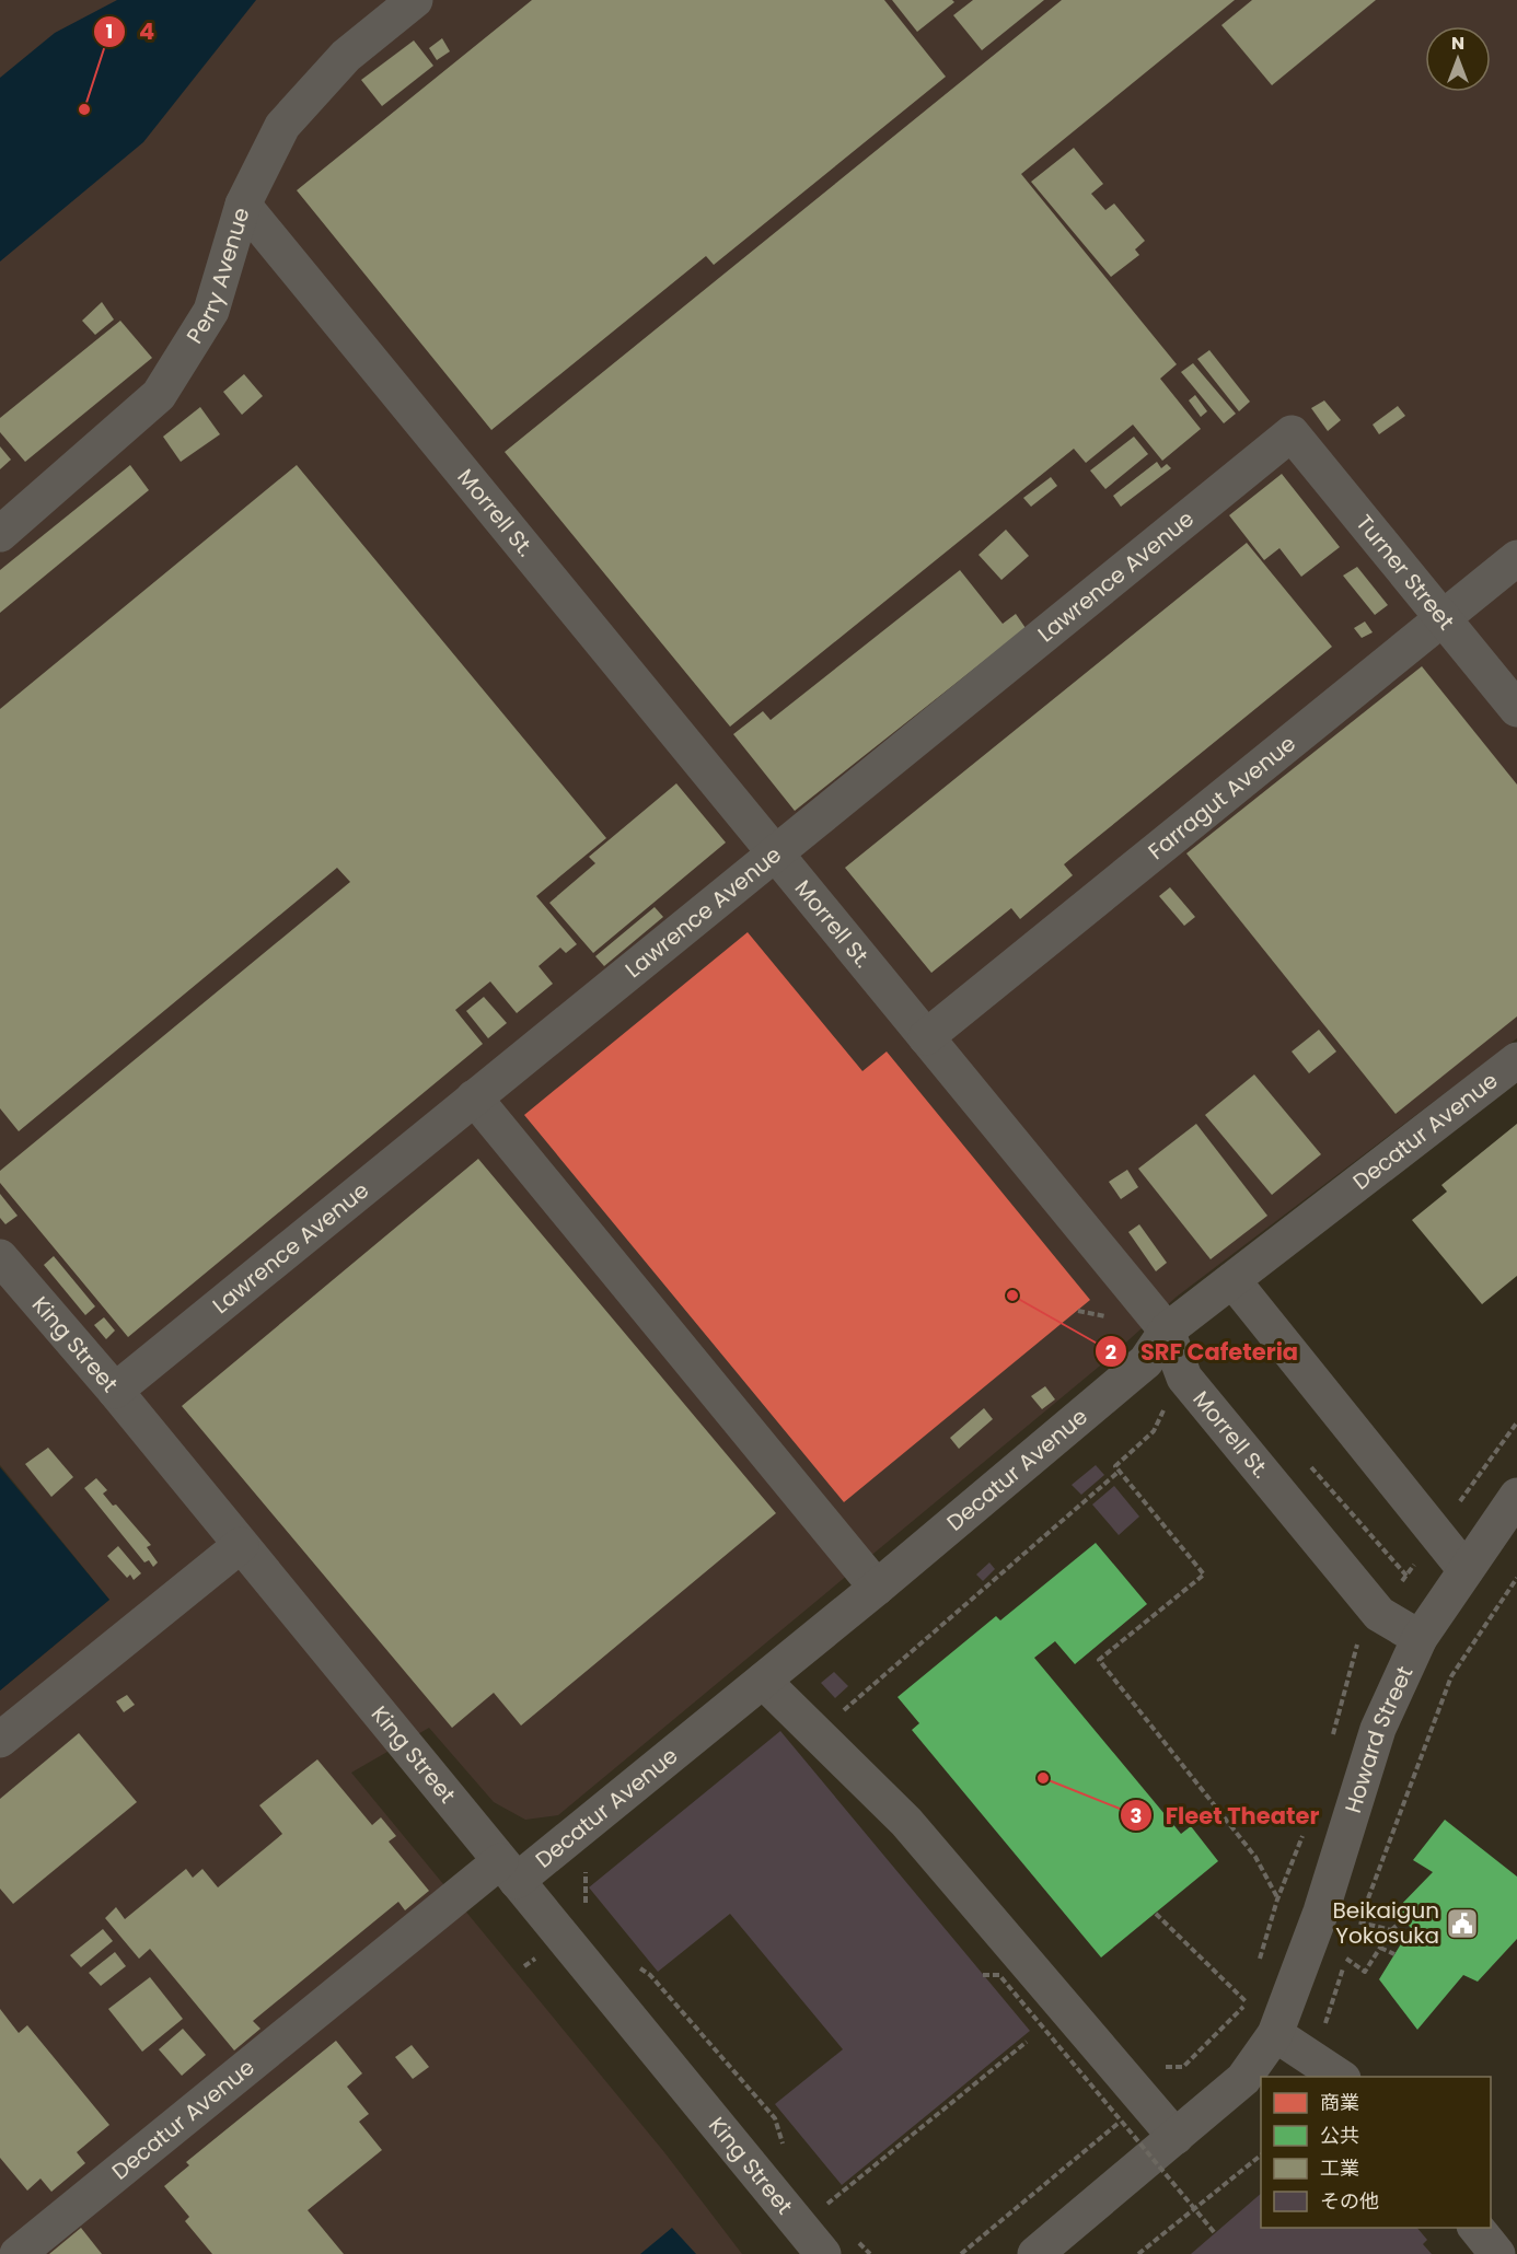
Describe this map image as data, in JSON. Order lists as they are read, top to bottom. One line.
{"streets":{"street":["Perry Avenue","Morrell St.","Turner Street","Lawrence Avenue","Farragut Avenue","Decatur Avenue","King Street","Howard Street"]},"crossings":[["Perry Avenue","Morrell St."],["Morrell St.","Lawrence Avenue"],["Morrell St.","Farragut Avenue"],["Morrell St.","Decatur Avenue"],["Morrell St.","Howard Street"],["Turner Street","Lawrence Avenue"],["Turner Street","Farragut Avenue"],["Lawrence Avenue","King Street"],["Decatur Avenue","King Street"]],"places":{"other":["4","SRF Cafeteria","Fleet Theater"],"public building":["Beikaigun Yokosuka"]},"legend":["商業","公共","工業","その他"],"north":"top"}
